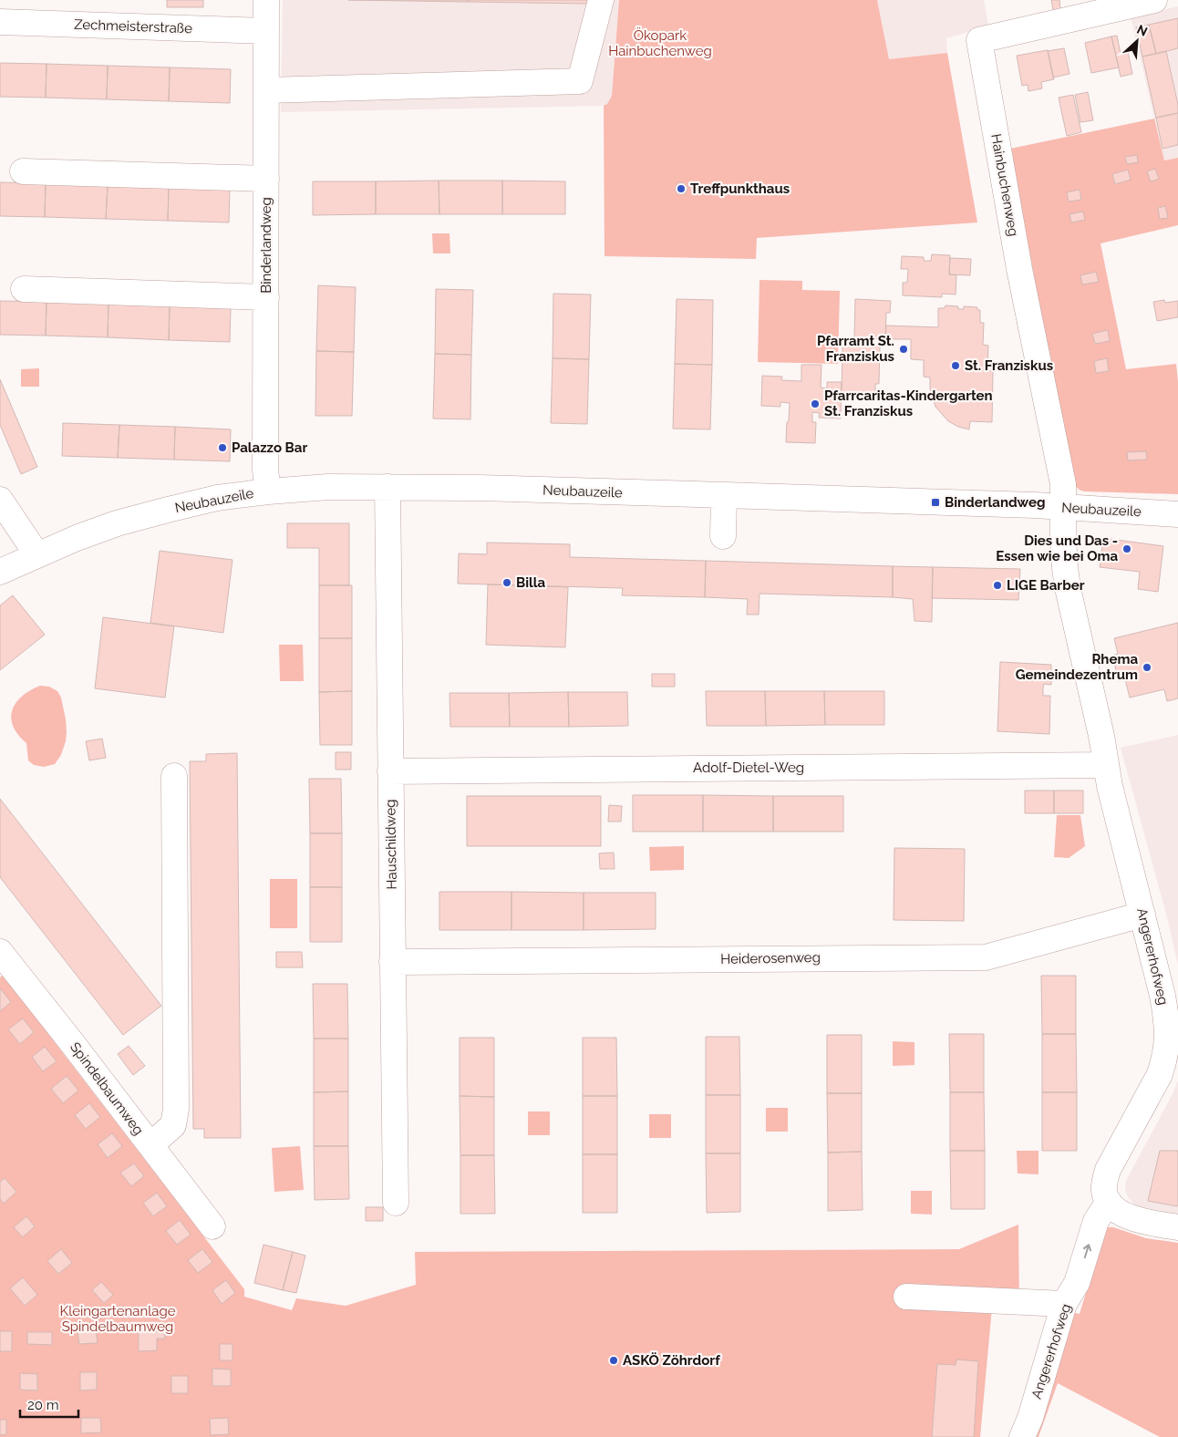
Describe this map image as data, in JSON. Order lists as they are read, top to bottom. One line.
{"streets":{"street":["Zechmeisterstraße","Hainbuchenweg","Binderlandweg","Neubauzeile","Adolf-Dietel-Weg","Hauschildweg","Angererhofweg","Heiderosenweg","Spindelbaumweg"]},"crossings":[["Zechmeisterstraße","Binderlandweg"],["Hainbuchenweg","Neubauzeile"],["Hainbuchenweg","Angererhofweg"],["Binderlandweg","Neubauzeile"],["Neubauzeile","Hauschildweg"],["Neubauzeile","Angererhofweg"],["Adolf-Dietel-Weg","Hauschildweg"],["Adolf-Dietel-Weg","Angererhofweg"],["Hauschildweg","Heiderosenweg"],["Angererhofweg","Heiderosenweg"]],"parks":["Ökopark Hainbuchenweg","Kleingartenanlage Spindelbaumweg"],"places":{"other":["Treffpunkthaus","Pfarramt St. Franziskus","St. Franziskus","Pfarrcaritas-Kindergarten St. Franziskus","Palazzo Bar","Dies und Das - Essen wie bei Oma","Billa","LIGE Barber","Rhema Gemeindezentrum","ASKÖ Zöhrdorf"],"transit":["Binderlandweg"]},"scale_bar":"20 m","north":"top right"}
